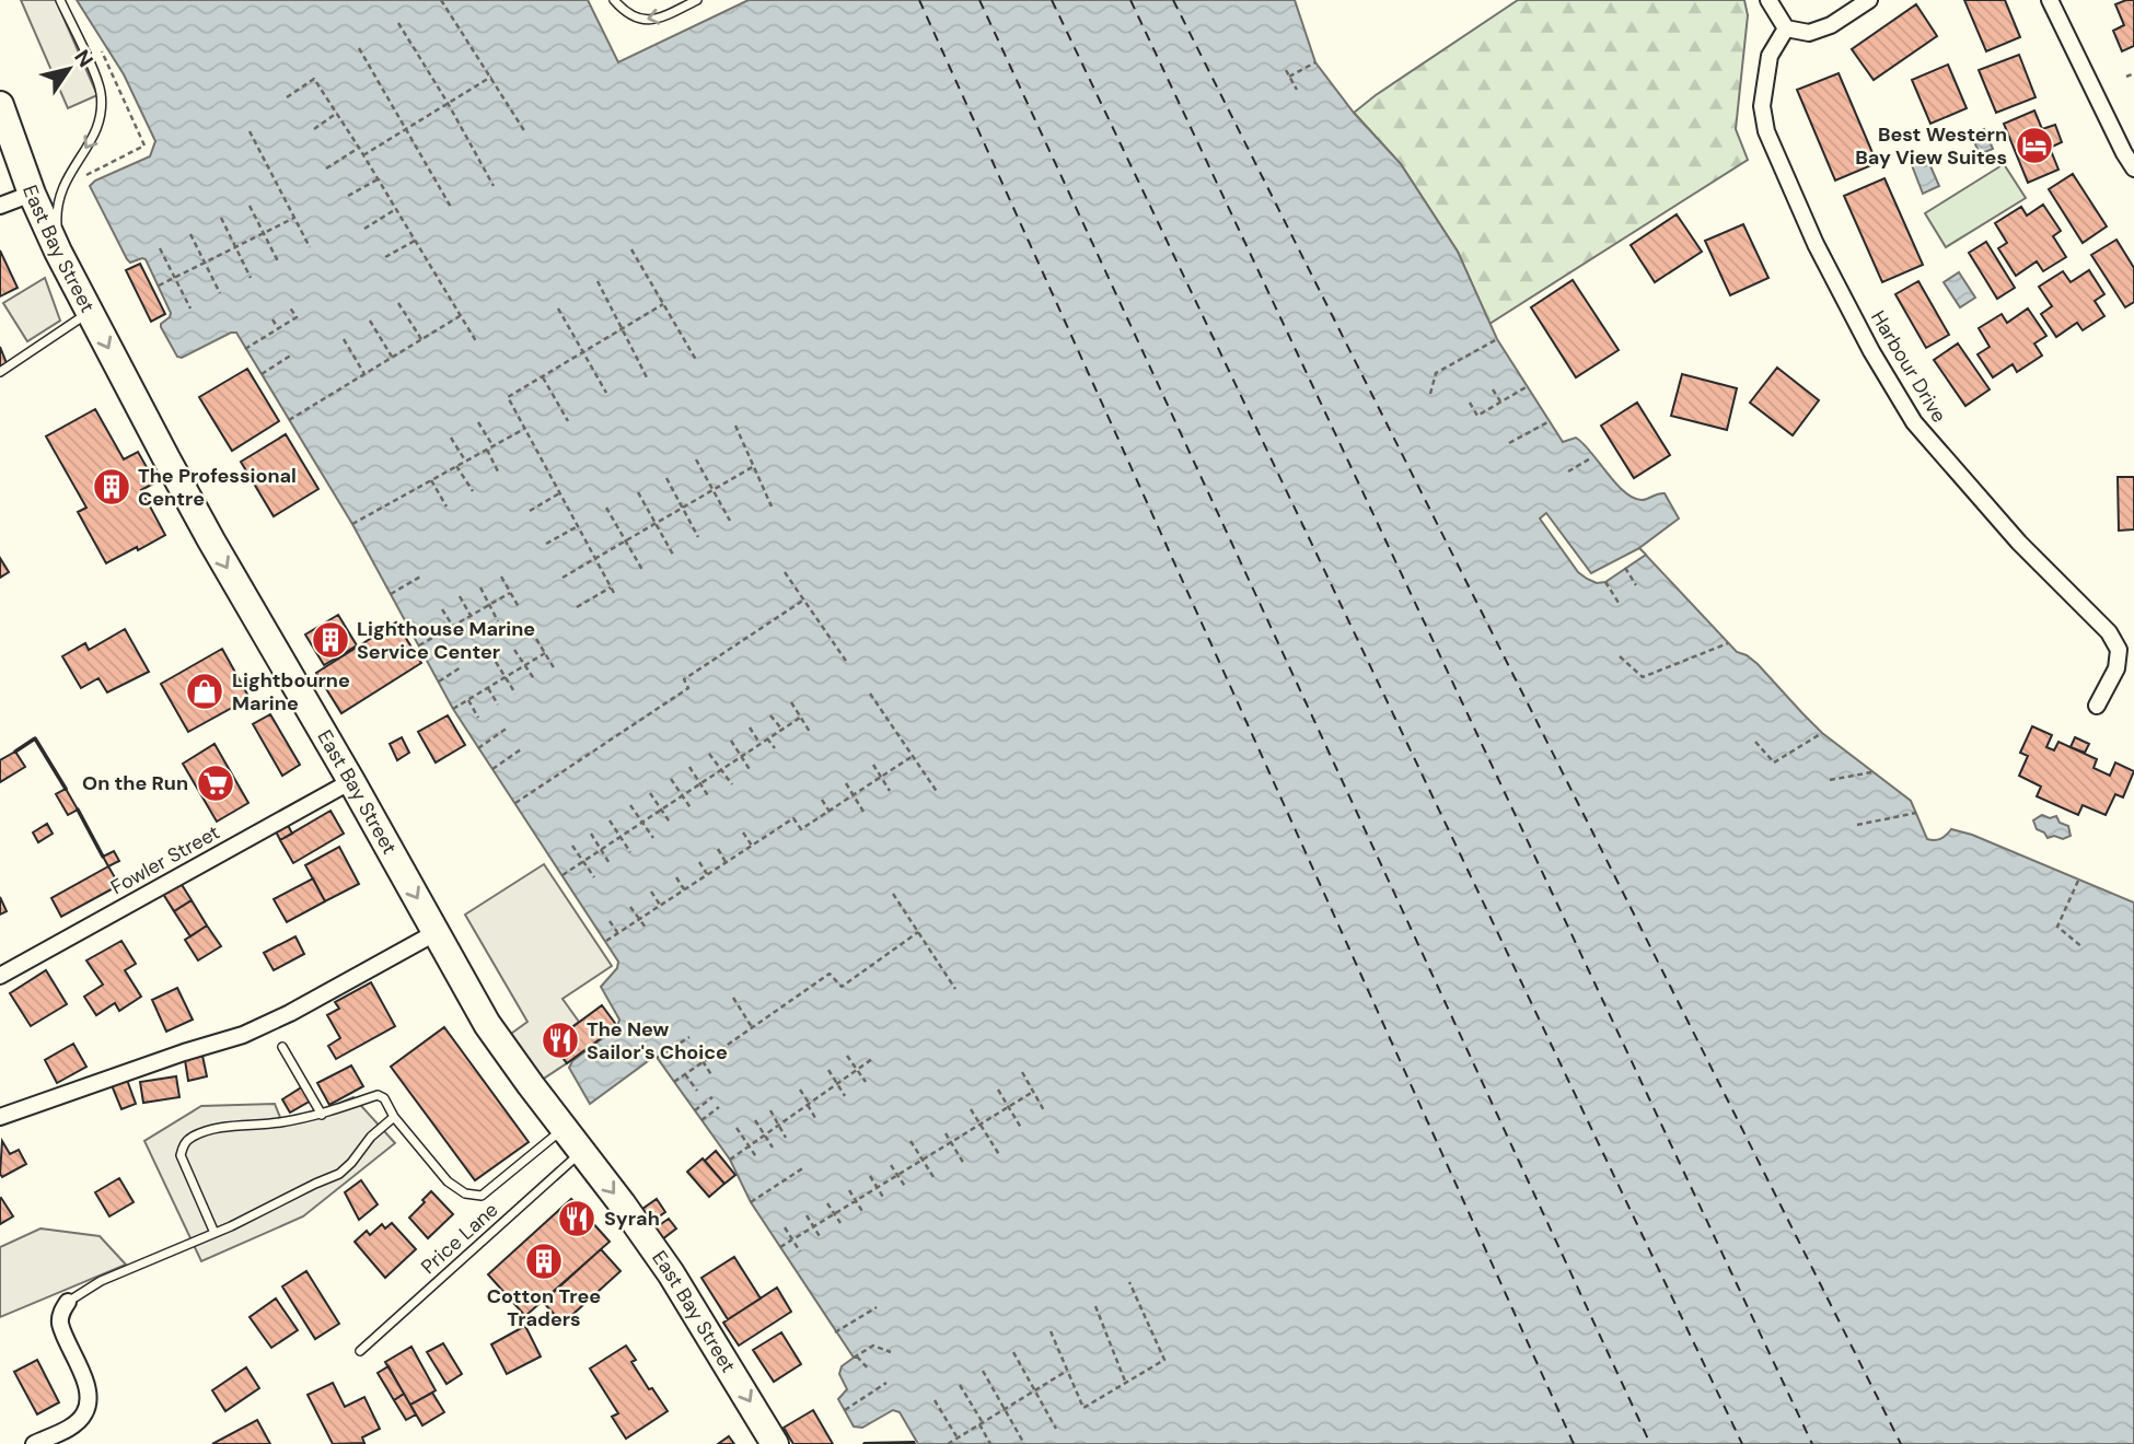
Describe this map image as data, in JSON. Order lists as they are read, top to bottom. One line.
{"streets":{"highway":["East Bay Street"],"street":["Harbour Drive","Fowler Street"],"lane":["Price Lane"]},"crossings":[["East Bay Street","Fowler Street"],["East Bay Street","Price Lane"]],"one_way":["East Bay Street"],"places":{"hotel":["Best Western Bay View Suites"],"building":["The Professional Centre","Lighthouse Marine Service Center","Cotton Tree Traders"],"shop":["Lightbourne Marine"],"supermarket":["On the Run"],"restaurant":["The New Sailor's Choice","Syrah"]},"north":"top right"}
